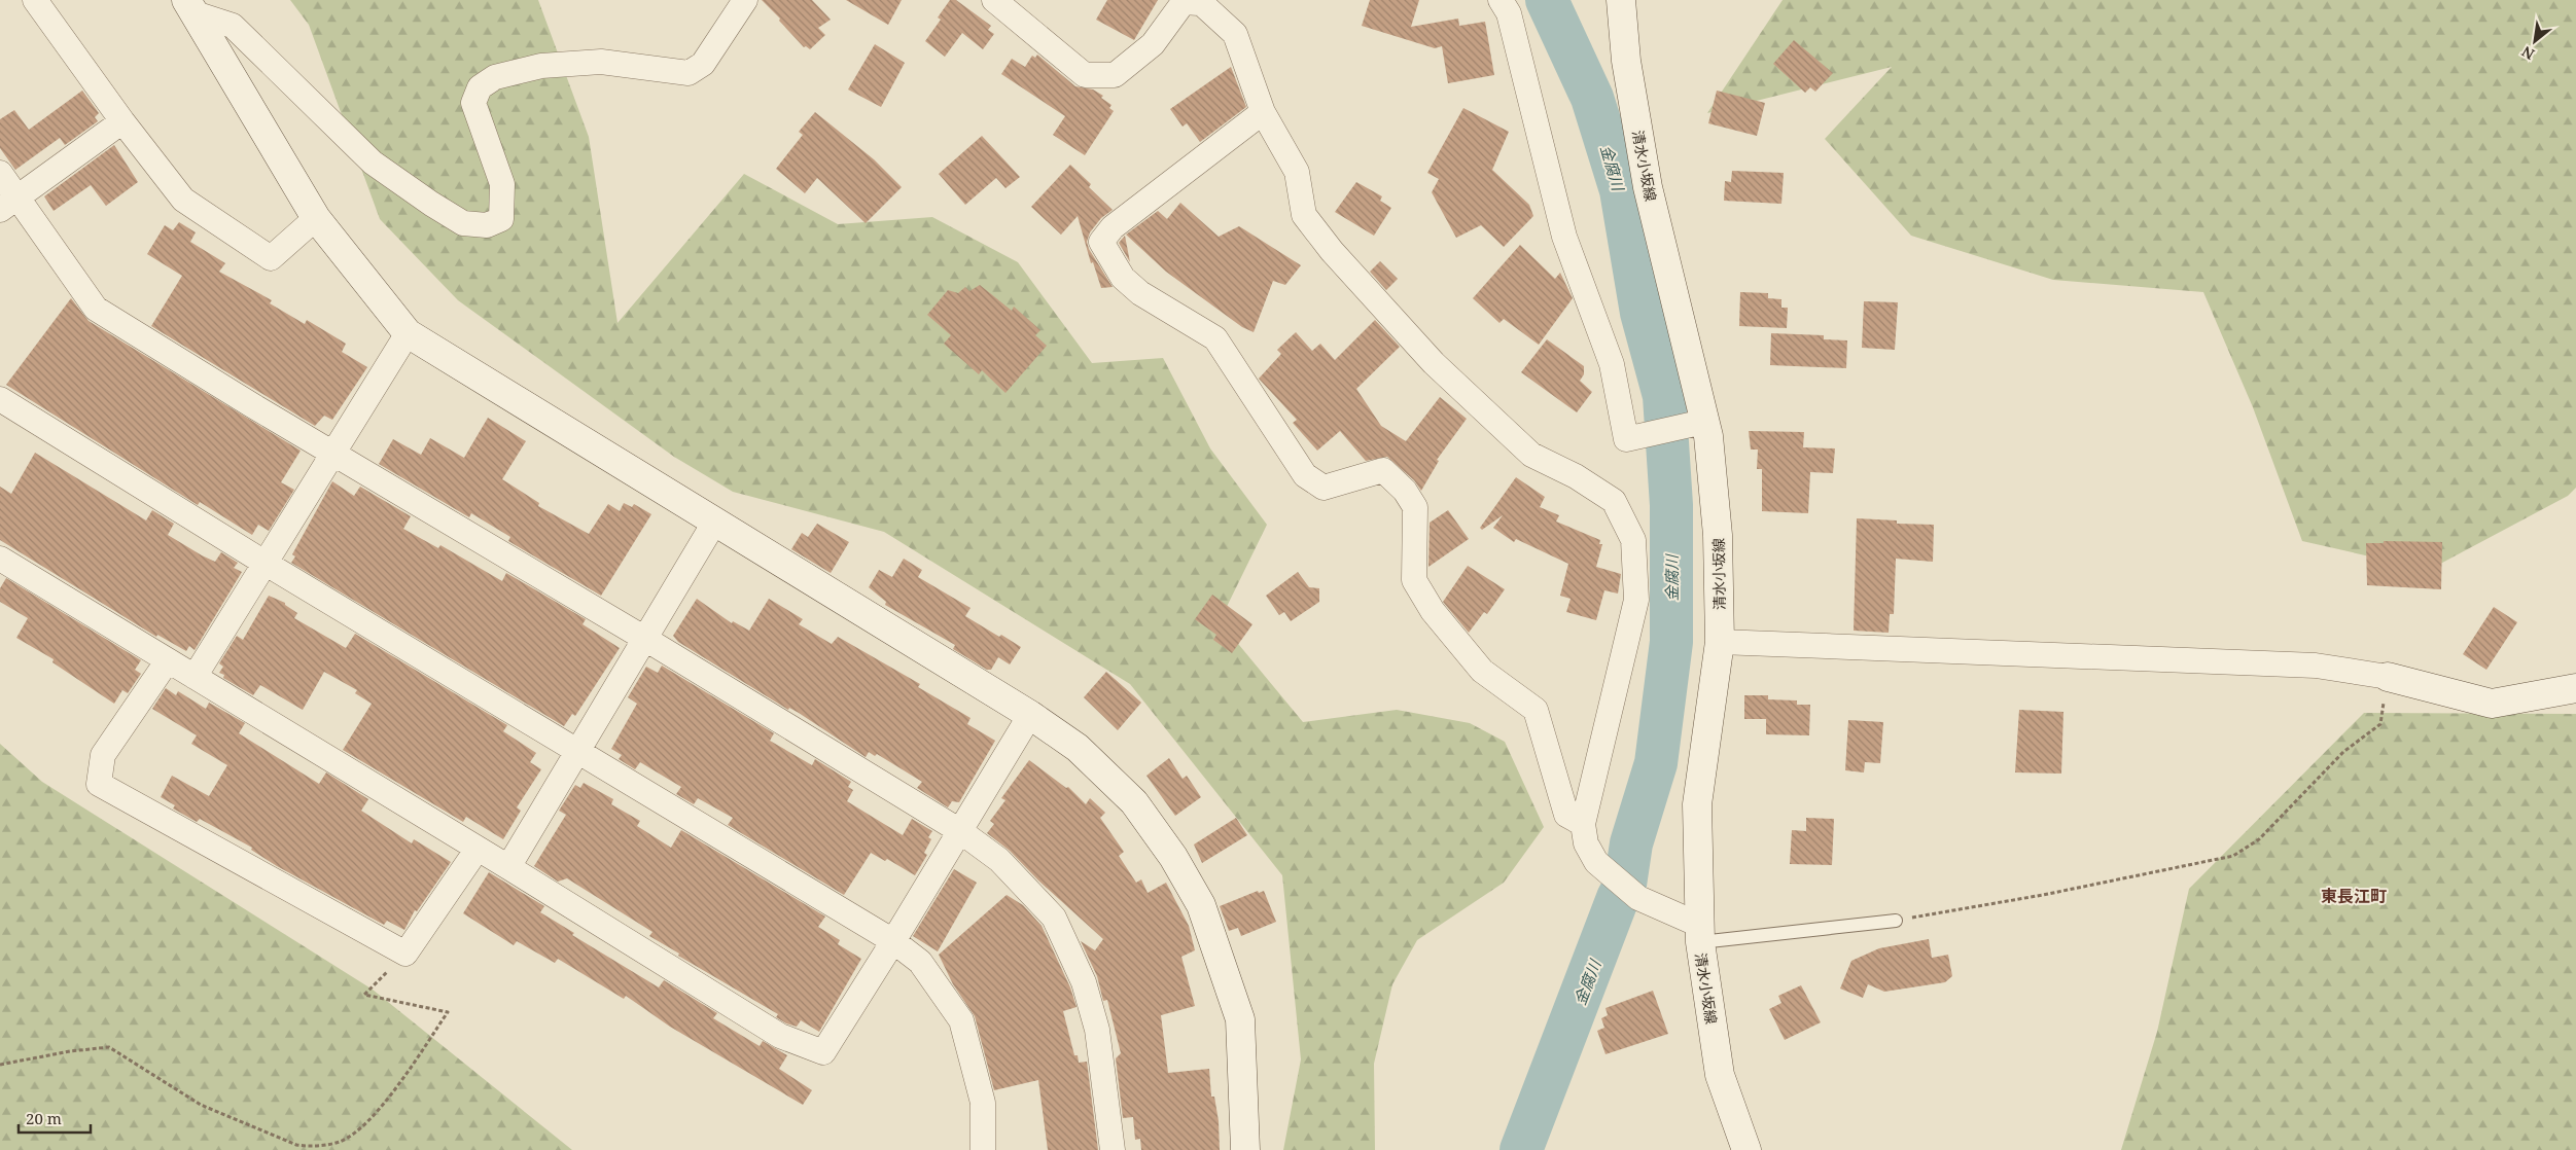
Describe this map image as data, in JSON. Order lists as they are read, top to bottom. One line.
{"streets":{"street":["清水小坂線"]},"districts":["東長江町"],"water":["金腐川"],"scale_bar":"20 m","north":"bottom left"}
